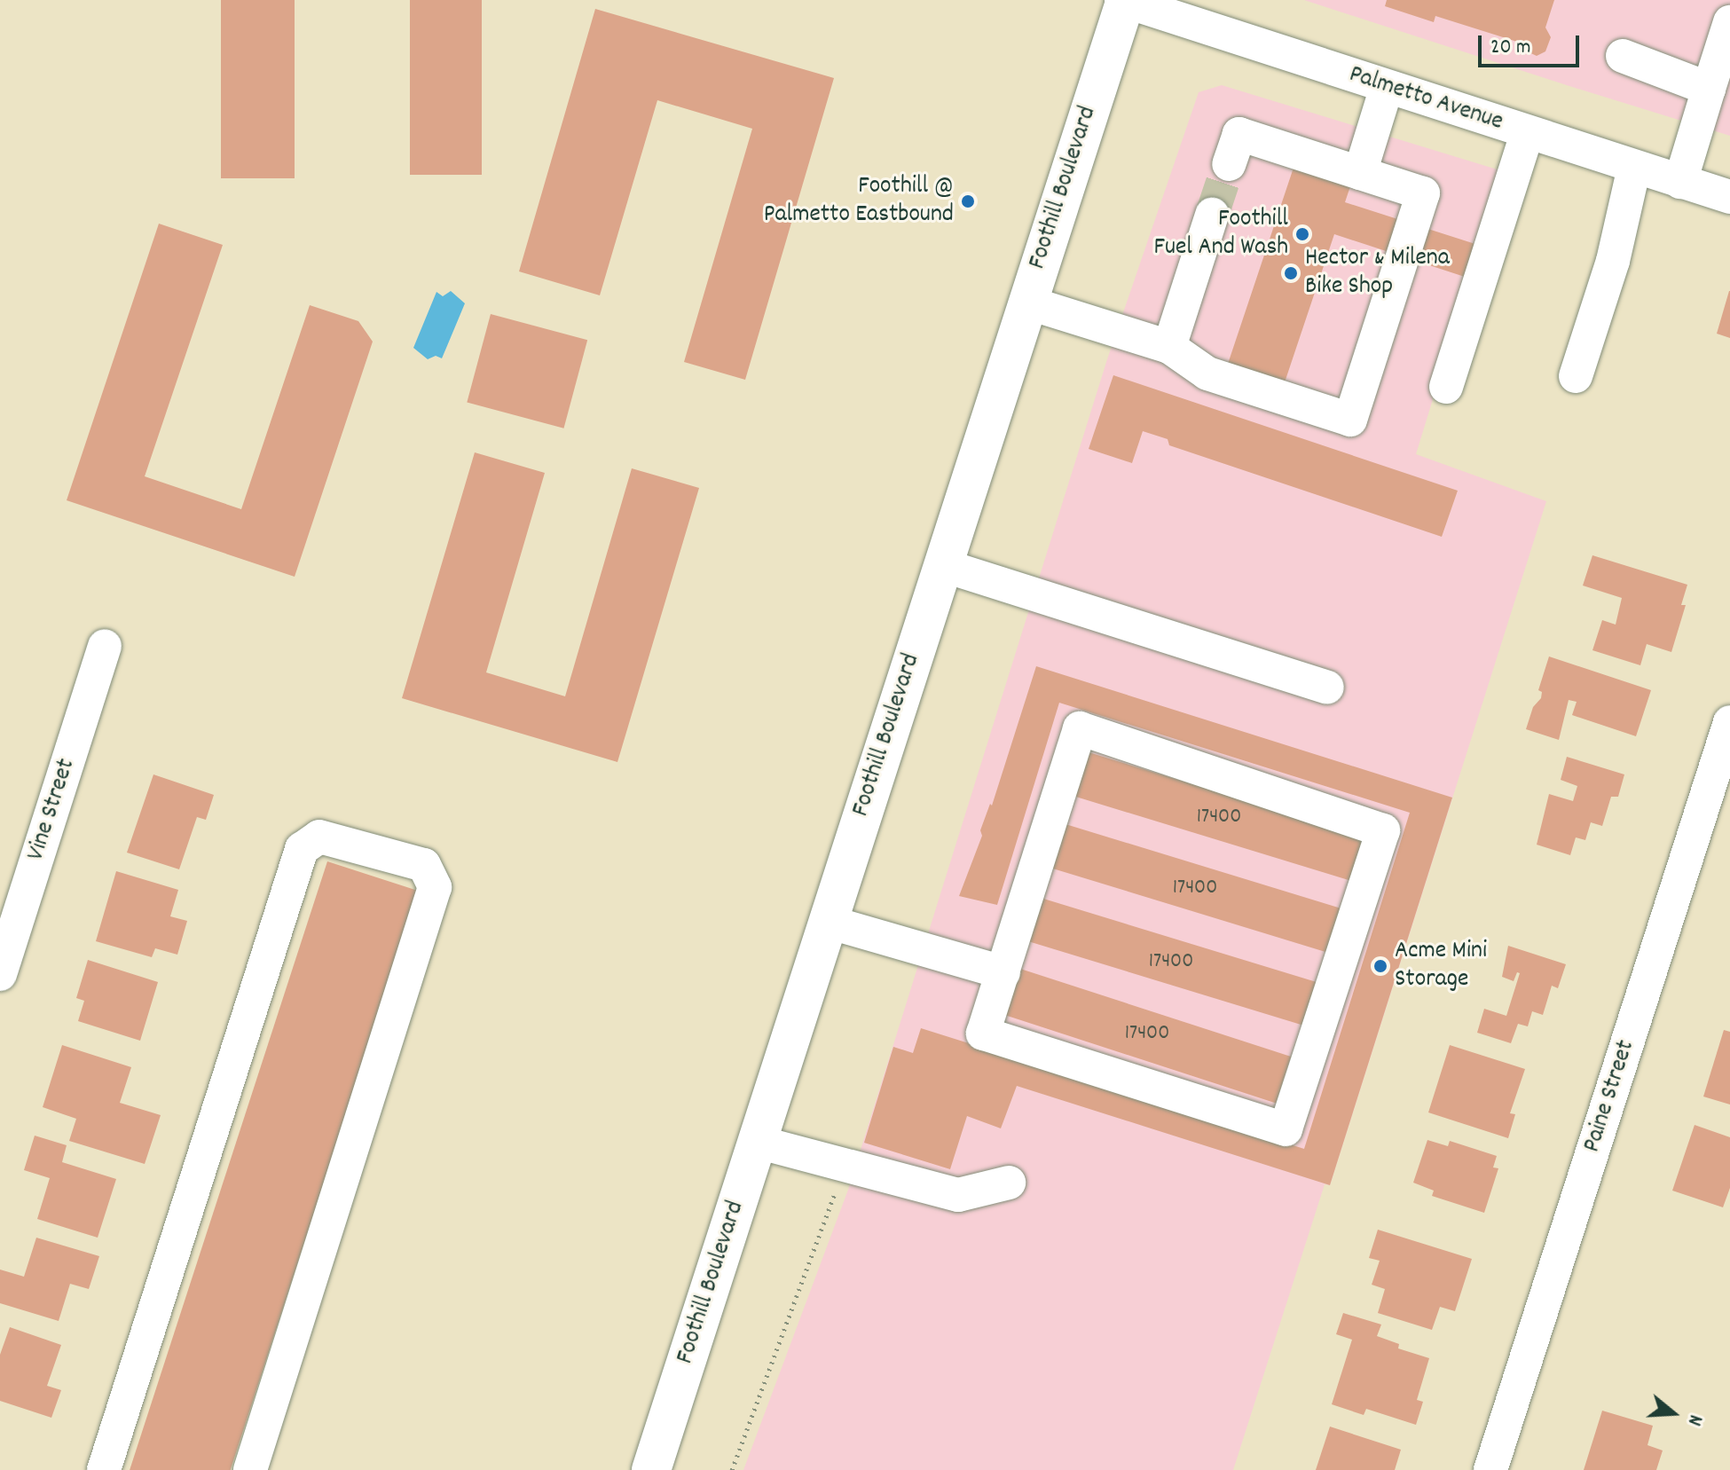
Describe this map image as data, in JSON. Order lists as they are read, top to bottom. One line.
{"streets":{"main road":["Foothill Boulevard"],"street":["Palmetto Avenue","Vine Street","Paine Street"]},"crossings":[["Palmetto Avenue","Foothill Boulevard"]],"places":["Foothill @ Palmetto Eastbound","Foothill Fuel And Wash","Hector & Milena Bike Shop","Acme Mini Storage"],"house_numbers":["17400","17400","17400","17400"],"scale_bar":"20 m","north":"right"}
